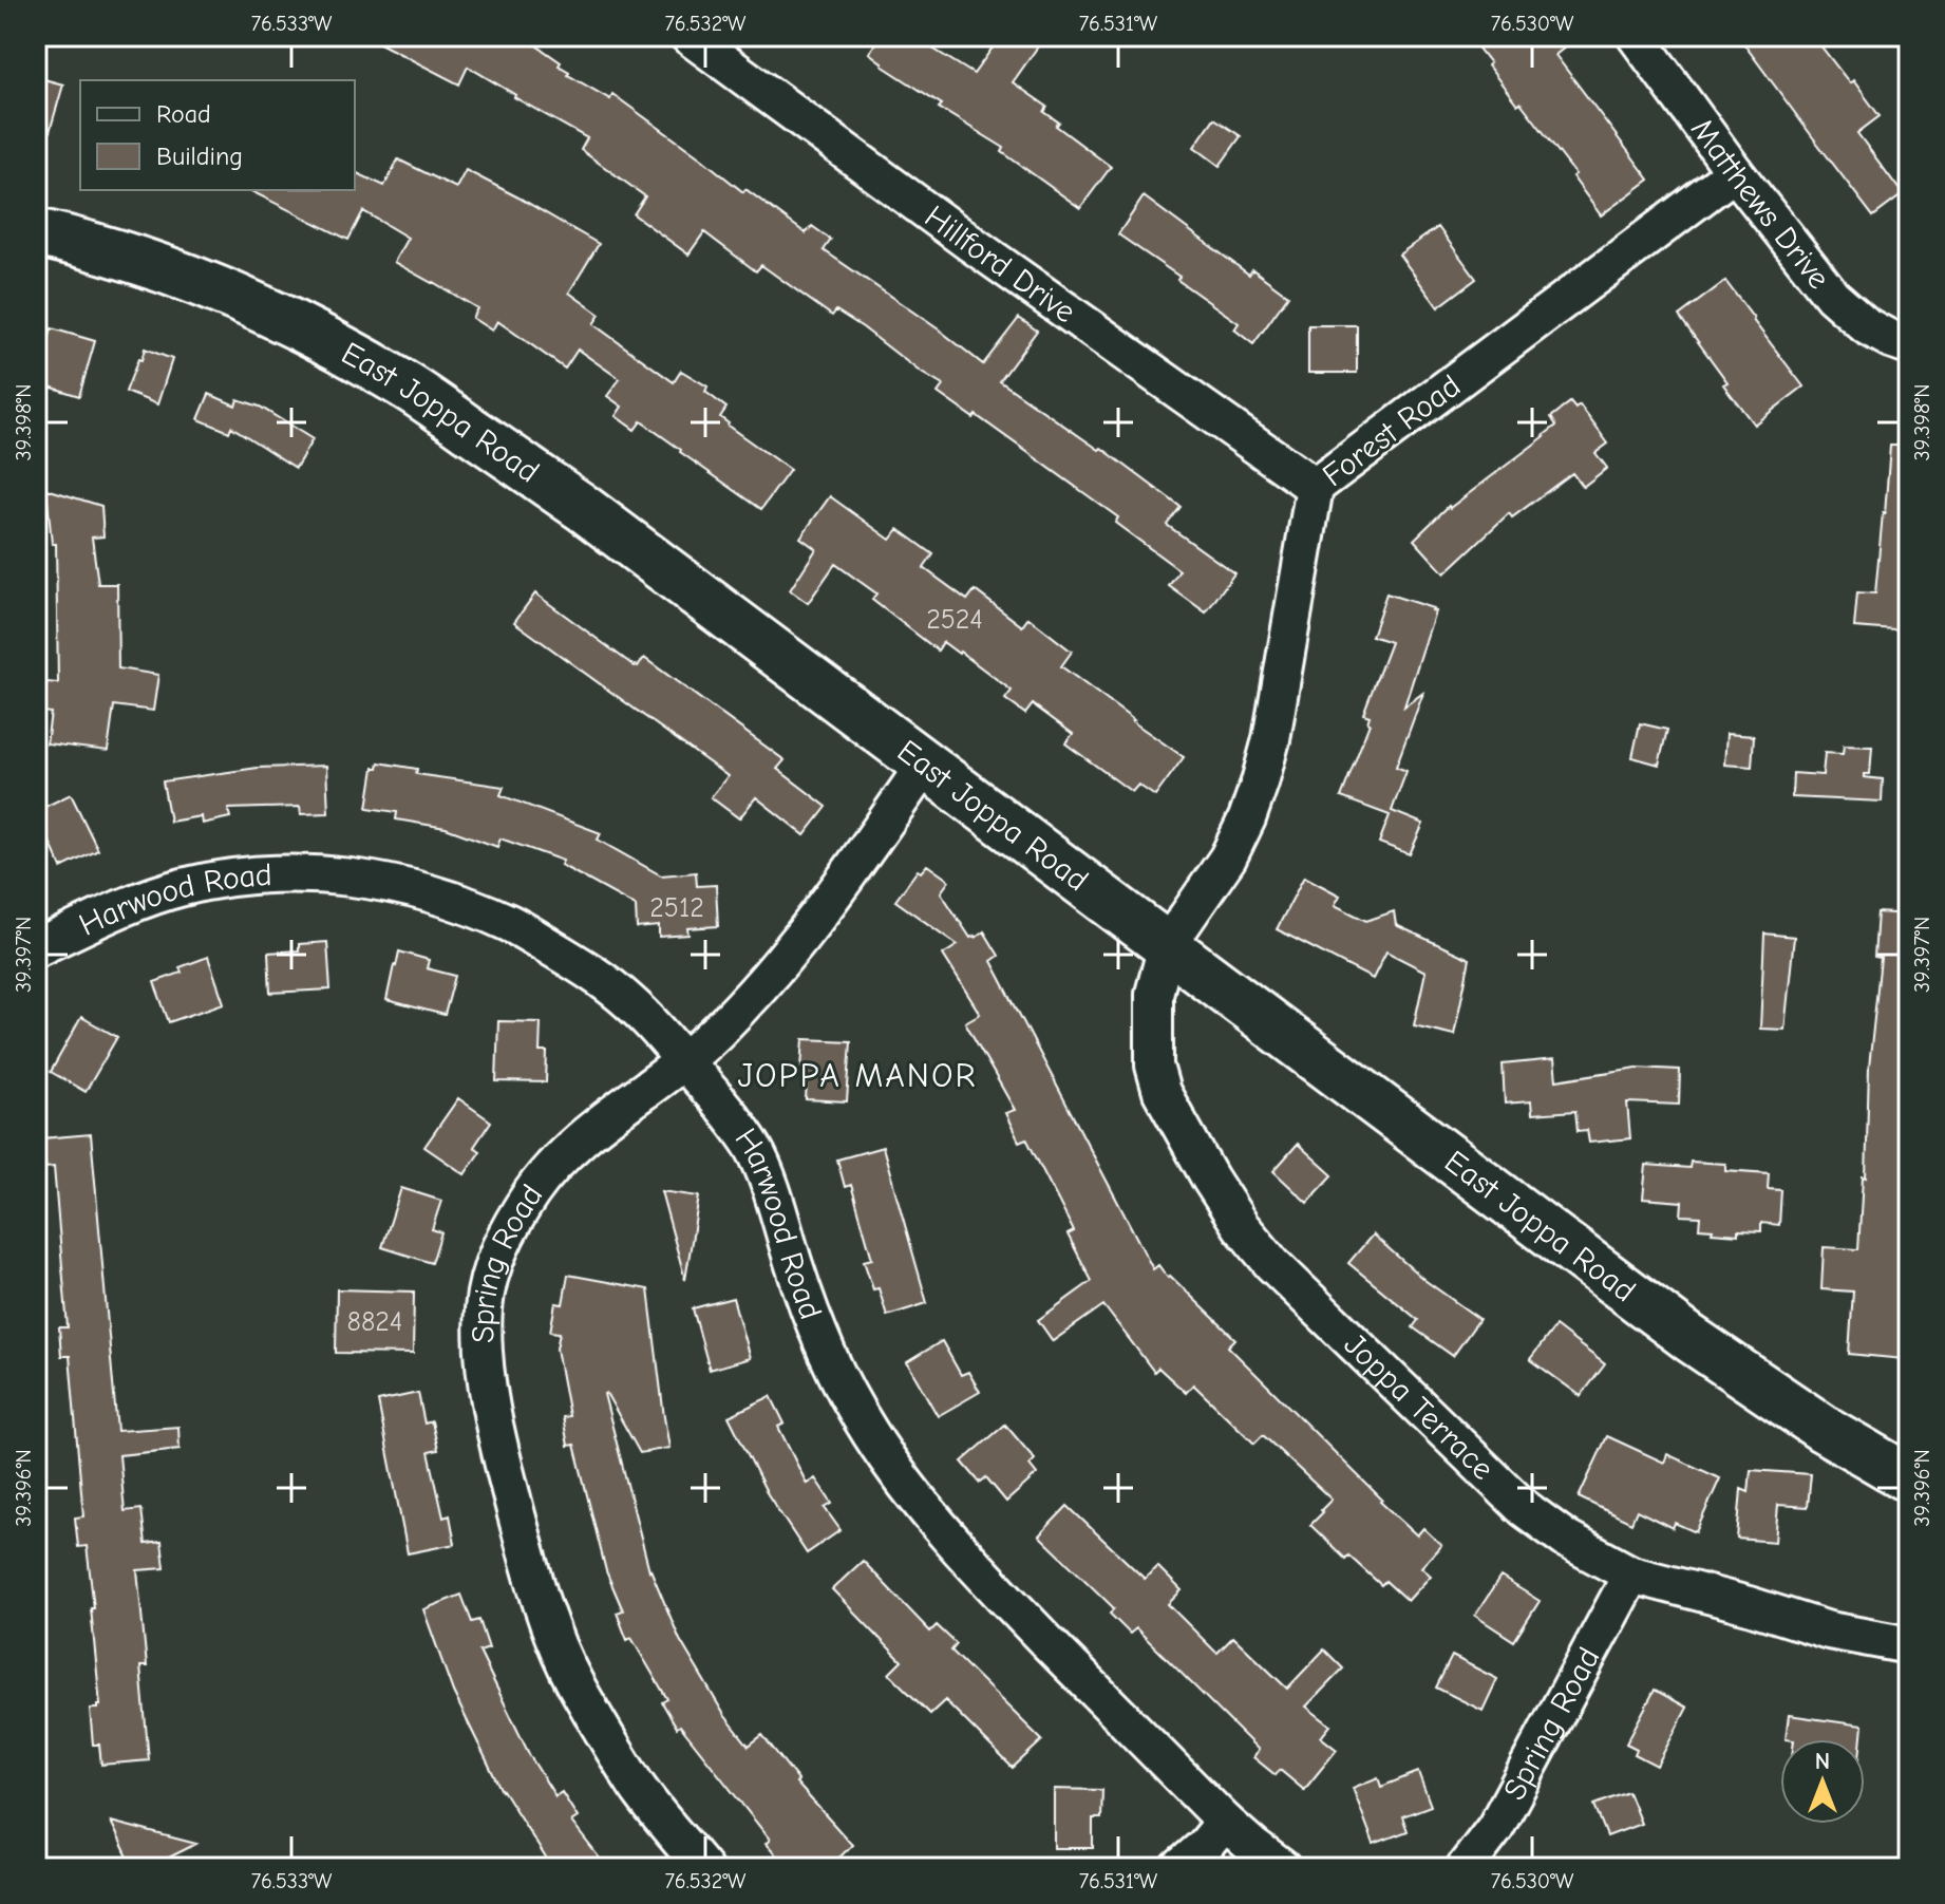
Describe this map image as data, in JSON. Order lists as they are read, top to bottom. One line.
{"streets":{"main road":["East Joppa Road"],"street":["Matthews Drive","Hillford Drive","Forest Road","Harwood Road","Spring Road","Joppa Terrace"]},"crossings":[["Matthews Drive","Forest Road"],["Hillford Drive","Forest Road"],["East Joppa Road","Forest Road"],["East Joppa Road","Spring Road"],["East Joppa Road","Joppa Terrace"],["Forest Road","Joppa Terrace"],["Harwood Road","Spring Road"],["Spring Road","Joppa Terrace"]],"districts":["JOPPA MANOR"],"house_numbers":["2524","2512","8824"],"legend":["Road","Building"],"north":"top","coordinates":["76.533°W","76.532°W","76.531°W","76.530°W","39.398°N","39.397°N","39.396°N"]}
